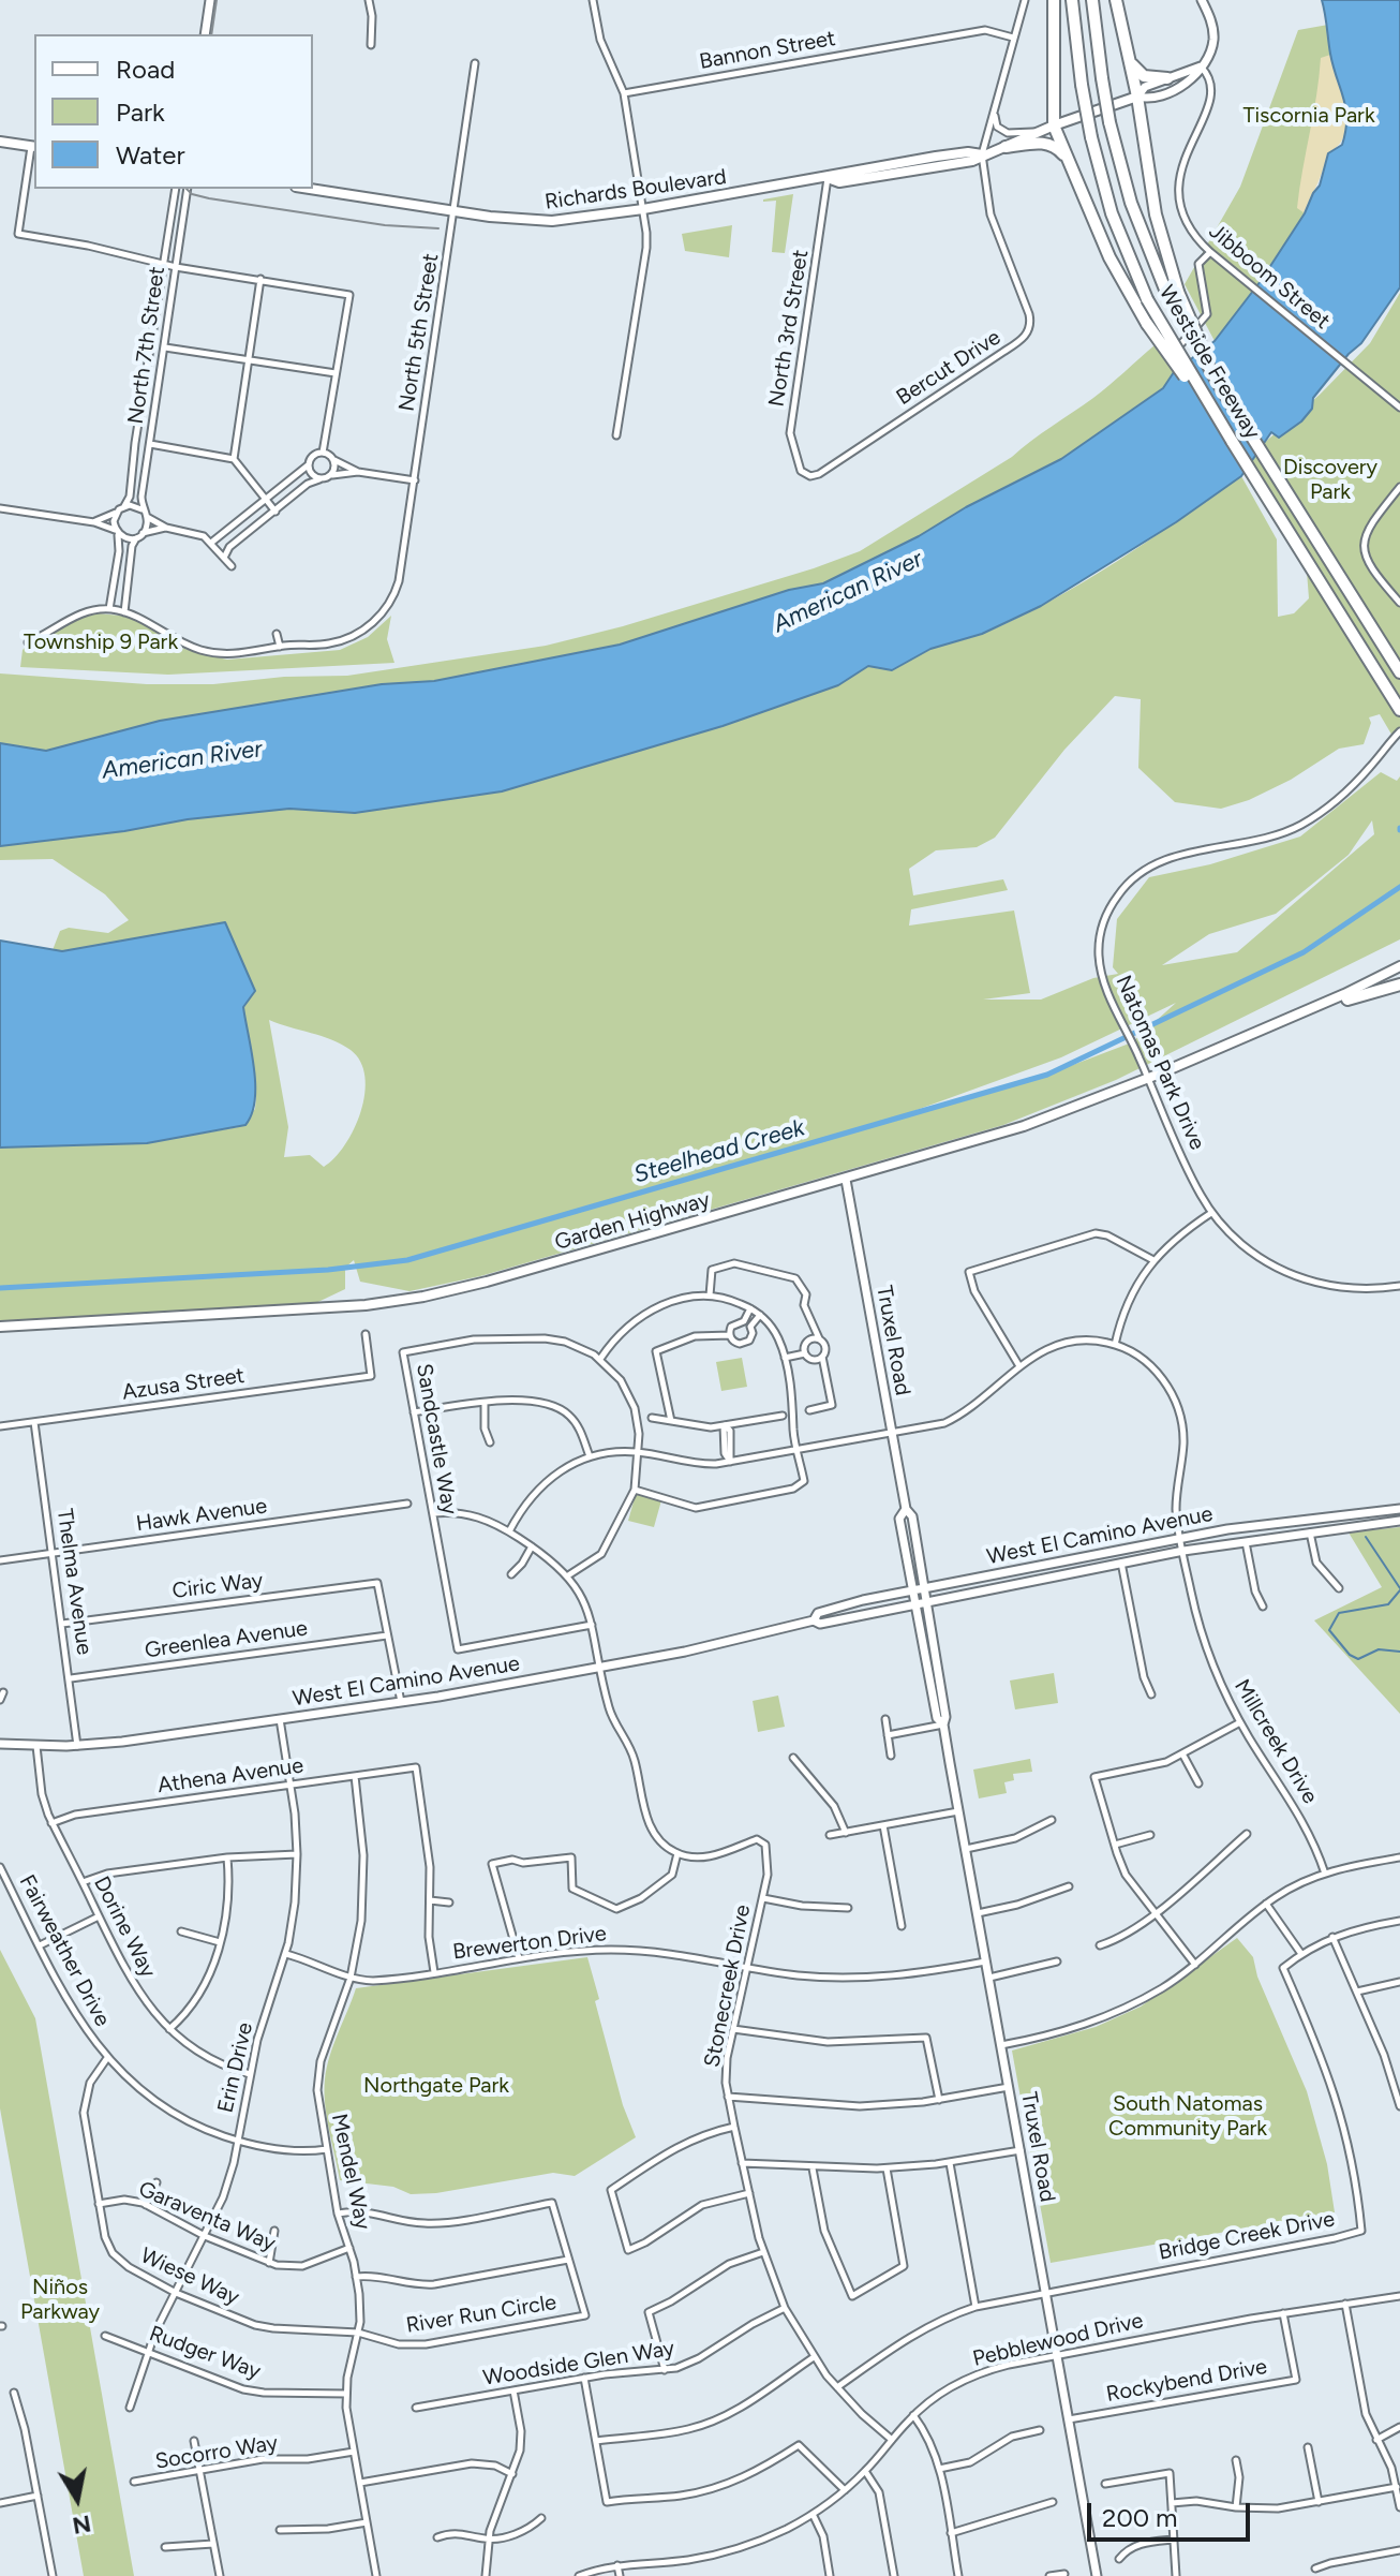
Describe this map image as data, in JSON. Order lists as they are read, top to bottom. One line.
{"streets":{"highway":["Westside Freeway"],"main road":["Richards Boulevard","Jibboom Street","Garden Highway","Truxel Road","West El Camino Avenue"],"street":["Bannon Street","North 3rd Street","North 5th Street","North 7th Street","Bercut Drive","Natomas Park Drive","Azusa Street","Sandcastle Way","Hawk Avenue","Thelma Avenue","Ciric Way","Greenlea Avenue","Millcreek Drive","Athena Avenue","Dorine Way","Brewerton Drive","Fairweather Drive","Stonecreek Drive","Erin Drive","Mendel Way","Garaventa Way","Bridge Creek Drive","Wiese Way","River Run Circle","Pebblewood Drive","Rudger Way","Woodside Glen Way","Rockybend Drive","Socorro Way"]},"crossings":[["Bannon Street","Bercut Drive"],["Richards Boulevard","Jibboom Street"],["Richards Boulevard","North 3rd Street"],["Richards Boulevard","North 5th Street"],["Richards Boulevard","Bercut Drive"],["North 3rd Street","Bercut Drive"],["Natomas Park Drive","Garden Highway"],["Garden Highway","Truxel Road"],["Truxel Road","West El Camino Avenue"],["Truxel Road","Millcreek Drive"],["Truxel Road","Brewerton Drive"],["Truxel Road","Bridge Creek Drive"],["Truxel Road","Pebblewood Drive"],["Truxel Road","Rockybend Drive"],["Azusa Street","Thelma Avenue"],["Sandcastle Way","Millcreek Drive"],["Hawk Avenue","Thelma Avenue"],["West El Camino Avenue","Thelma Avenue"],["West El Camino Avenue","Millcreek Drive"],["West El Camino Avenue","Dorine Way"],["West El Camino Avenue","Erin Drive"],["Thelma Avenue","Ciric Way"],["Thelma Avenue","Greenlea Avenue"],["Ciric Way","Greenlea Avenue"],["Athena Avenue","Dorine Way"],["Athena Avenue","Erin Drive"],["Athena Avenue","Mendel Way"],["Dorine Way","Erin Drive"],["Brewerton Drive","Stonecreek Drive"],["Brewerton Drive","Erin Drive"],["Brewerton Drive","Mendel Way"],["Fairweather Drive","Erin Drive"],["Fairweather Drive","Mendel Way"],["Fairweather Drive","Wiese Way"],["Stonecreek Drive","Pebblewood Drive"],["Stonecreek Drive","Woodside Glen Way"],["Erin Drive","Garaventa Way"],["Erin Drive","Wiese Way"],["Erin Drive","Rudger Way"],["Mendel Way","Garaventa Way"],["Mendel Way","Wiese Way"],["Mendel Way","River Run Circle"],["Mendel Way","Rudger Way"],["Mendel Way","Socorro Way"],["Garaventa Way","Wiese Way"],["Wiese Way","River Run Circle"],["Pebblewood Drive","Rockybend Drive"]],"water":["American River","Steelhead Creek"],"parks":["Tiscornia Park","Discovery Park","Township 9 Park","Northgate Park","South Natomas Community Park","Niños Parkway"],"legend":["Road","Park","Water"],"scale_bar":"200 m","north":"bottom"}
